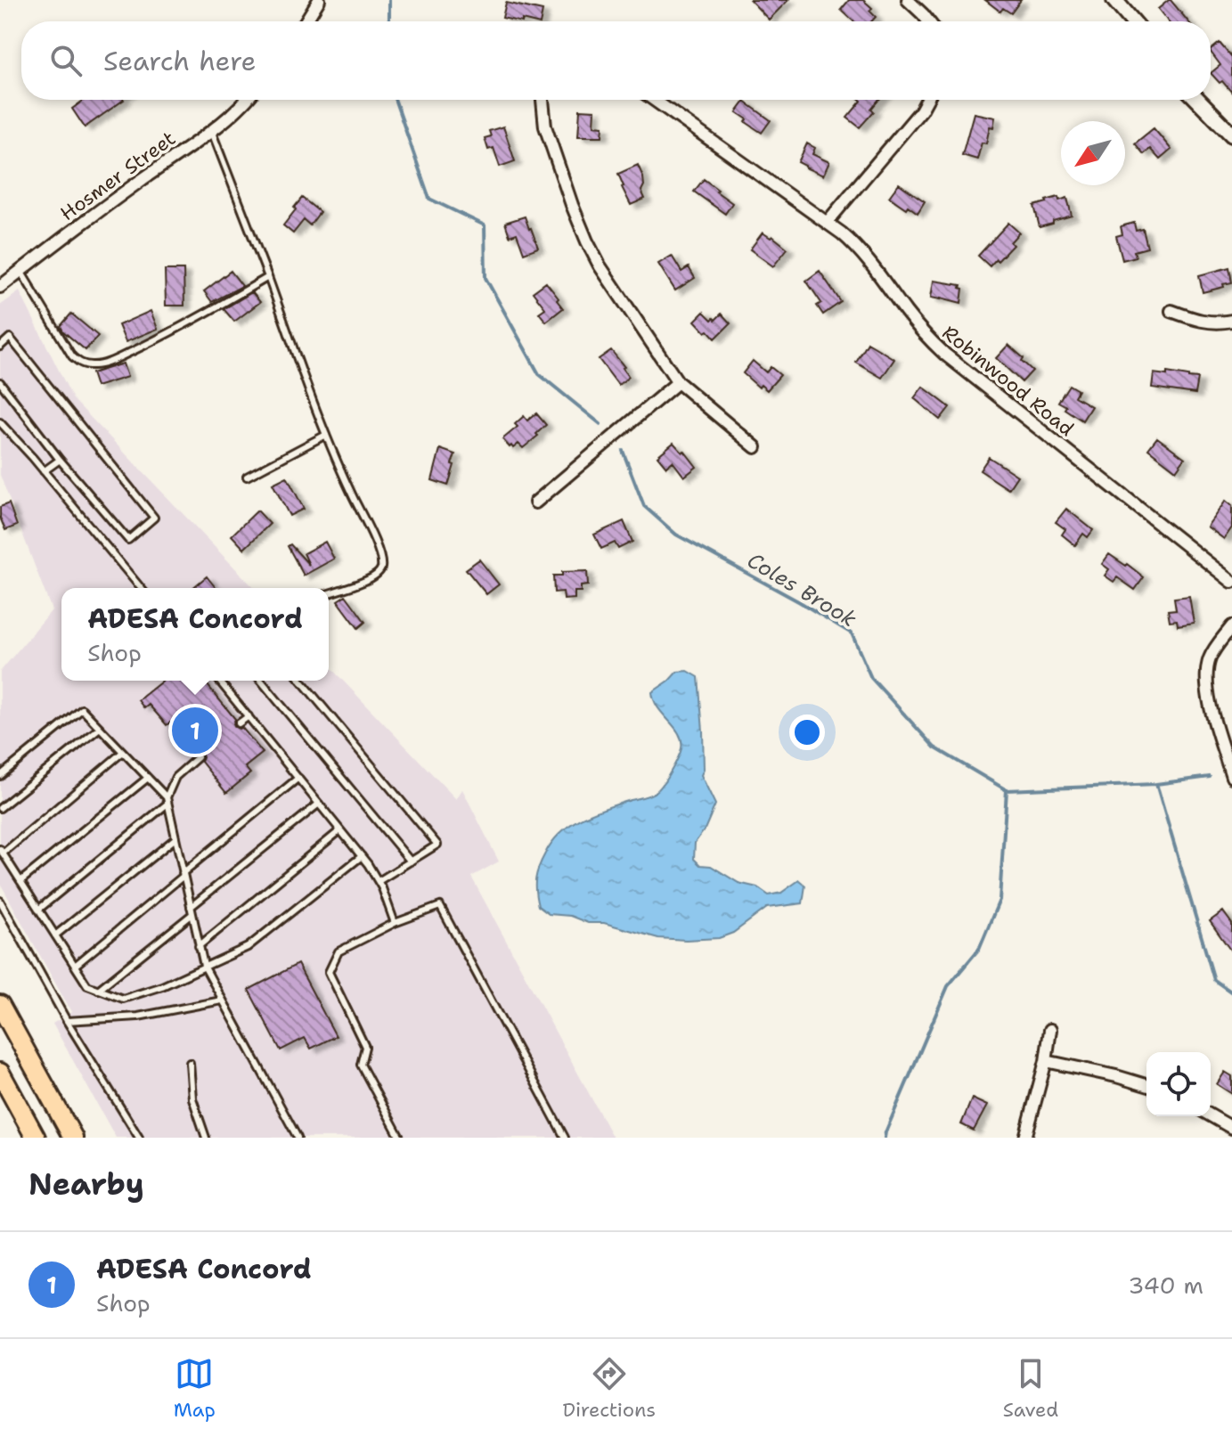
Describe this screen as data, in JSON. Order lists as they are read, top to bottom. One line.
{"streets":{"street":["Hosmer Street","Robinwood Road"]},"water":["Coles Brook"],"north":"bottom left","page":{"search":"Search here","popup":["ADESA Concord","Shop"],"pins":"1","heading":"Nearby","list":[{"mark":"1","name":"ADESA Concord","note":"Shop","value":"340 m"}],"nav":["Map","Directions","Saved"]}}
